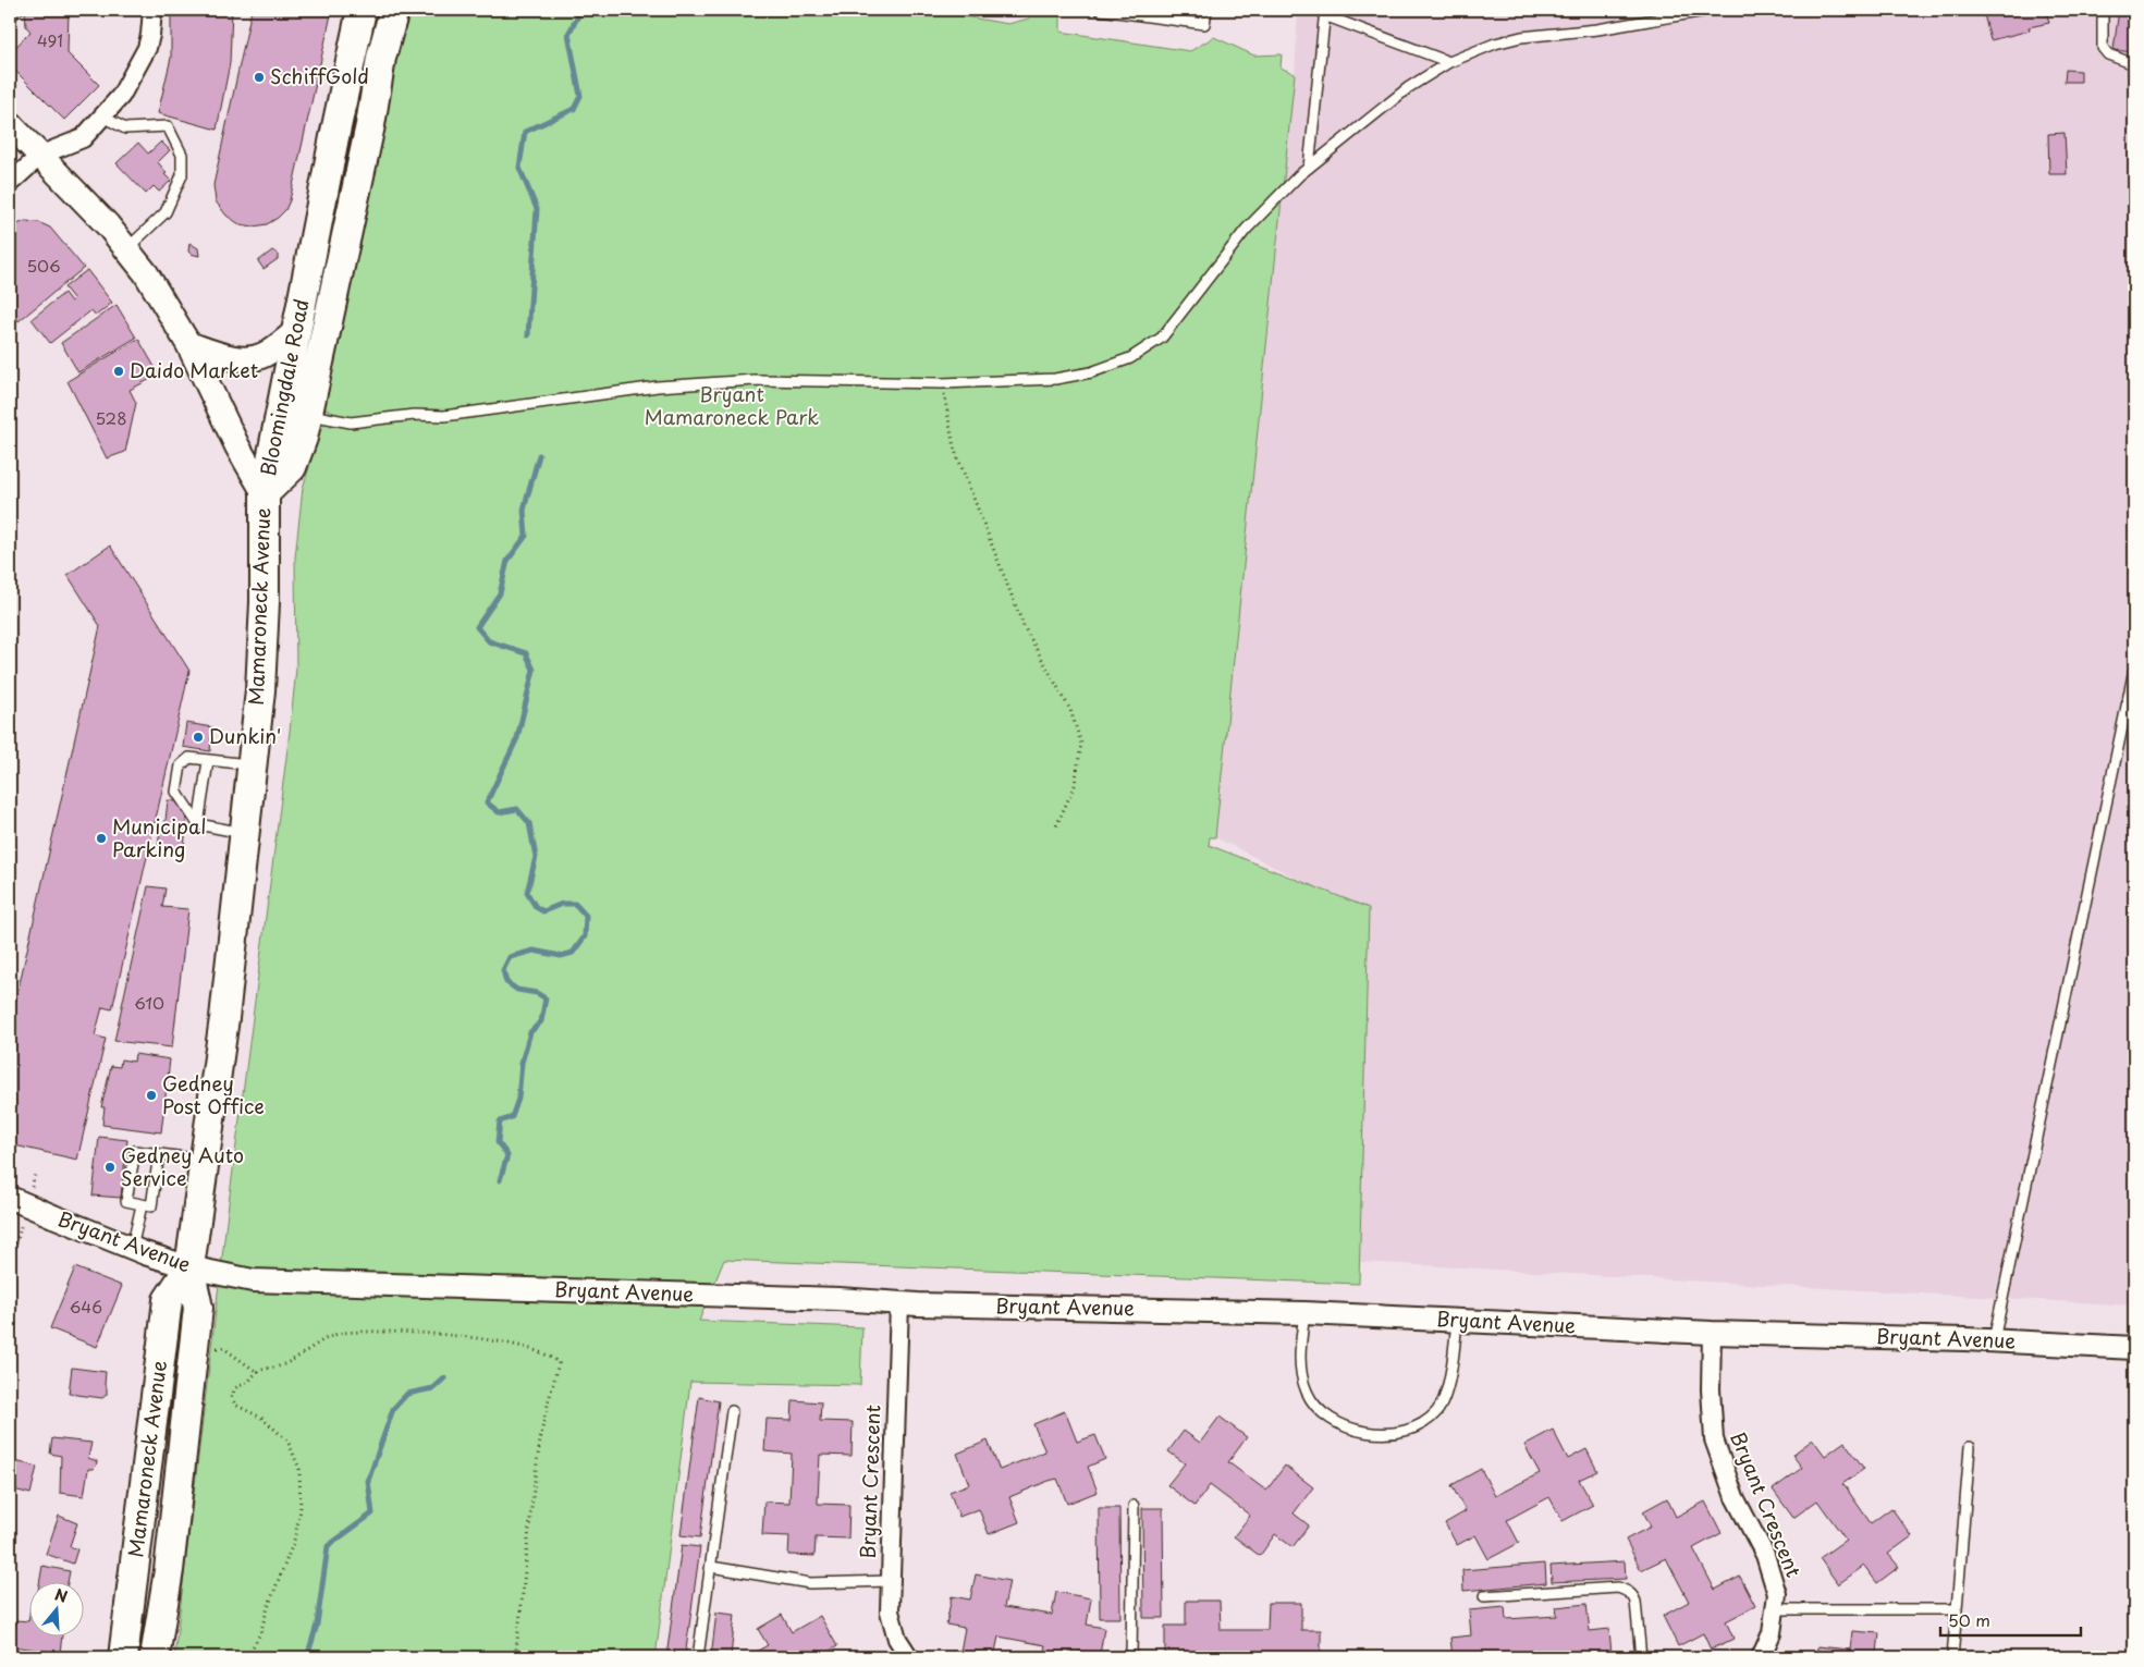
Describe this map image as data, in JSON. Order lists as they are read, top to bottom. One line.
{"streets":{"main road":["Bloomingdale Road","Mamaroneck Avenue"],"street":["Bryant Avenue","Bryant Crescent"]},"crossings":[["Bloomingdale Road","Mamaroneck Avenue"],["Mamaroneck Avenue","Bryant Avenue"],["Bryant Avenue","Bryant Crescent"]],"parks":["Bryant Mamaroneck Park"],"places":["SchiffGold","Daido Market","Dunkin'","Municipal Parking","Gedney Post Office","Gedney Auto Service"],"house_numbers":["491","506","528","610","646"],"scale_bar":"50 m","north":"top"}
